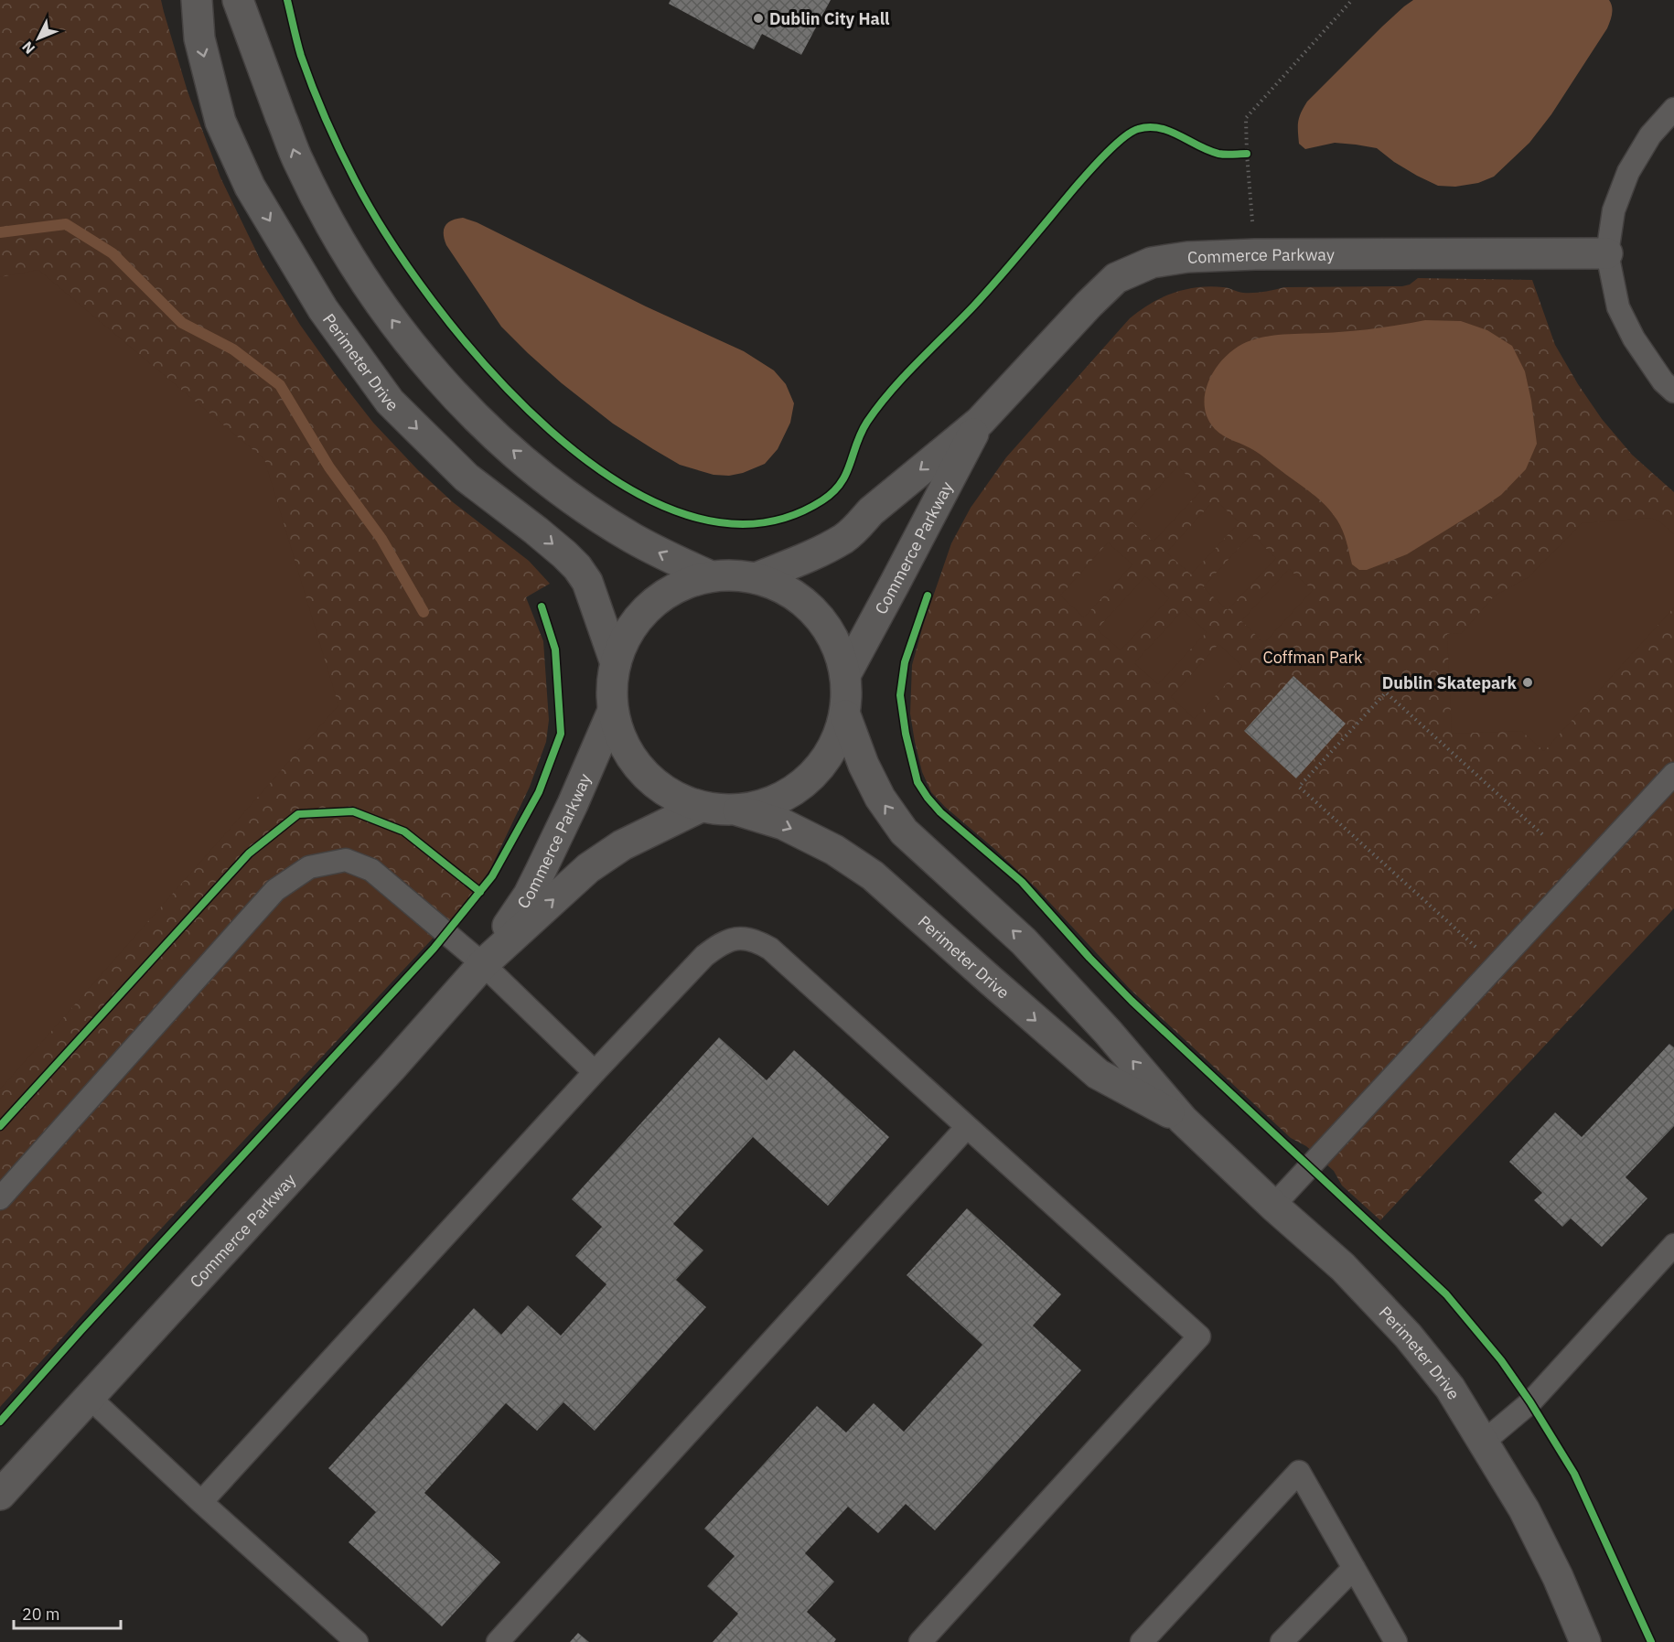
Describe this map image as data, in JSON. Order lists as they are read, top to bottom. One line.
{"streets":{"main road":["Commerce Parkway","Perimeter Drive"]},"parks":["Coffman Park"],"places":["Dublin City Hall","Dublin Skatepark"],"scale_bar":"20 m","north":"bottom left"}
